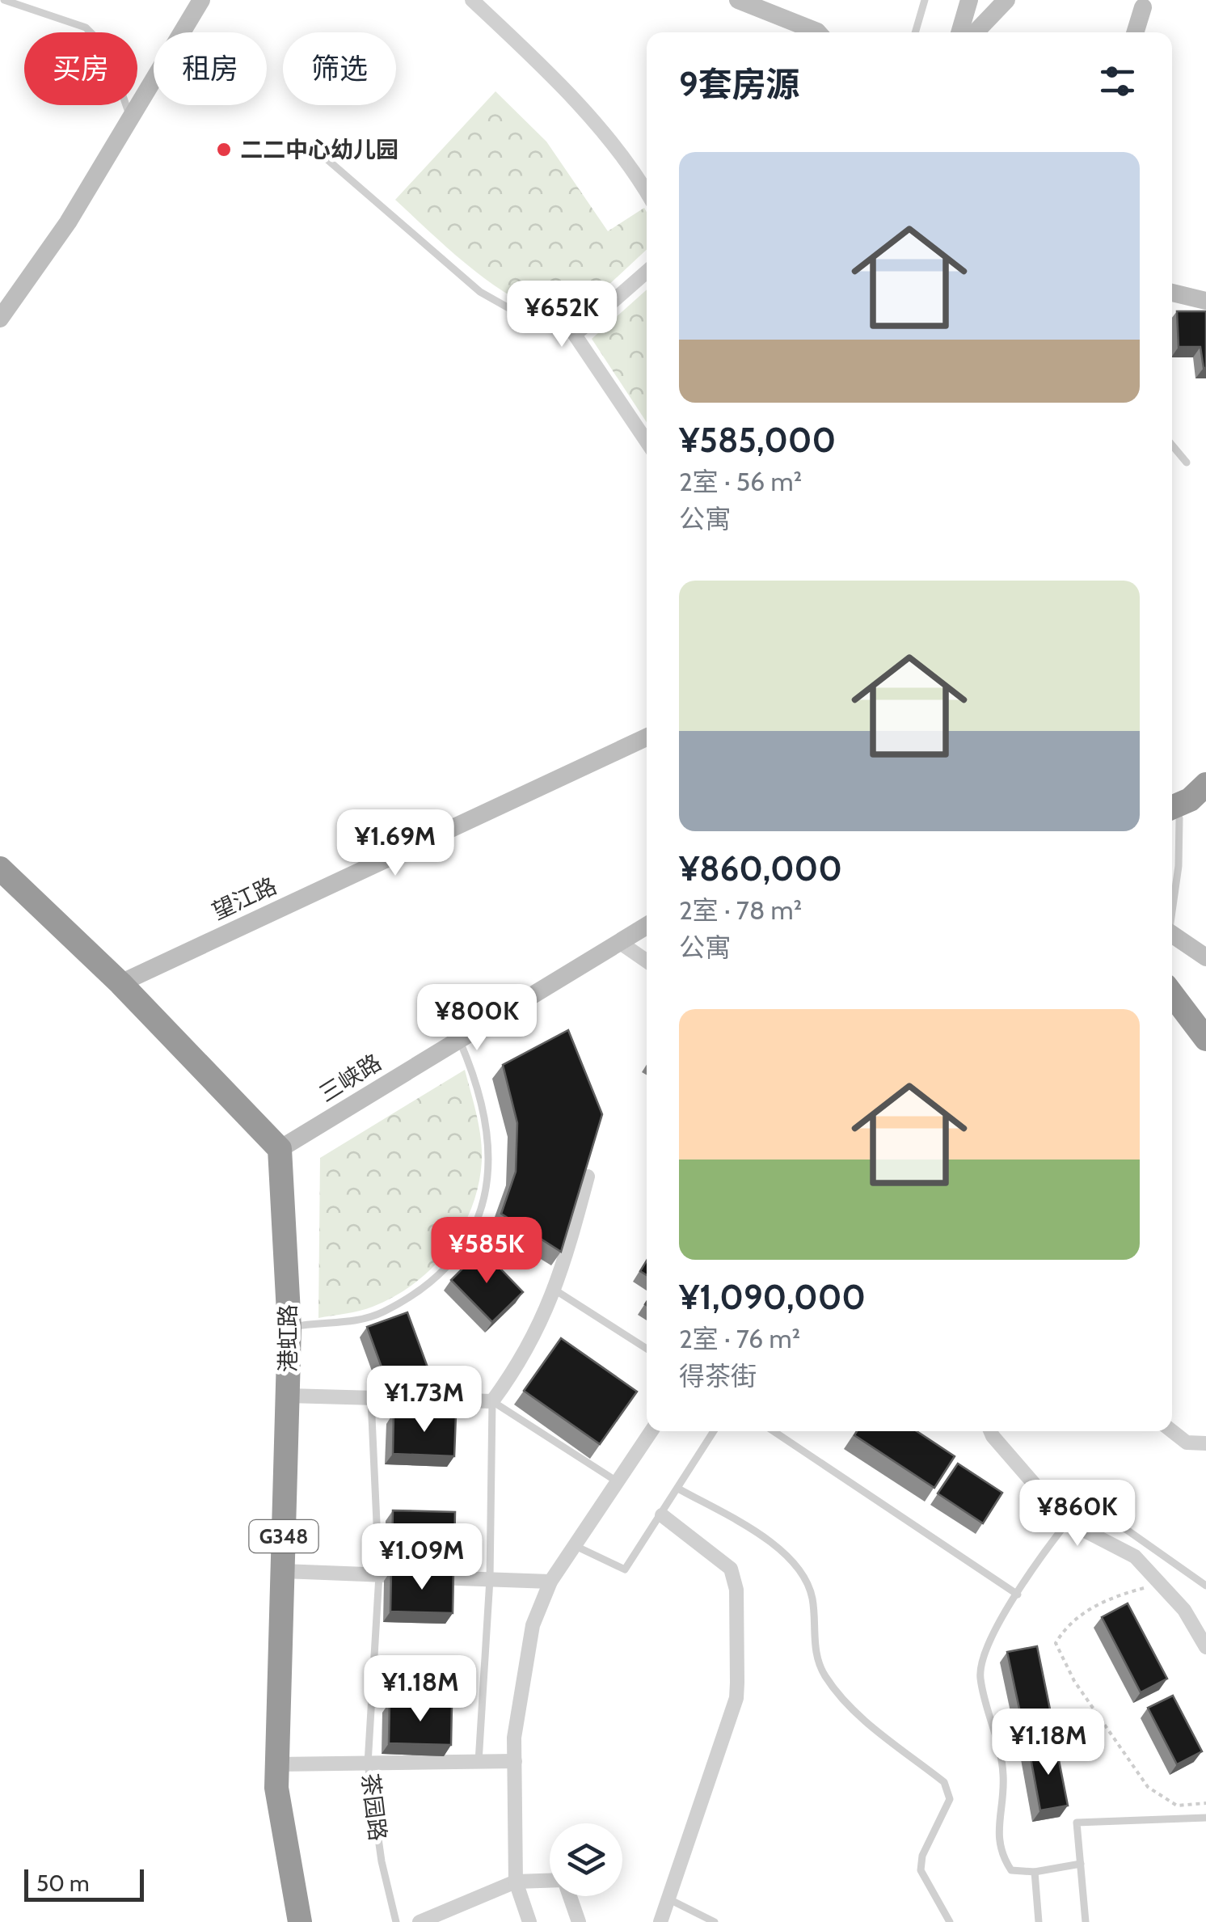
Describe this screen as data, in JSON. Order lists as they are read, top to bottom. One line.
{"streets":{"highway":["港虹路","G348"],"main road":["望江路","三峡路"],"lane":["茶园路"]},"crossings":[["三峡路","港虹路"]],"places":["二二中心幼儿园"],"scale_bar":"50 m","page":{"chip":["买房","租房","筛选"],"heading":"9套房源","list":[{"name":"¥585,000","note":"2室 · 56 m² · 公寓"},{"name":"¥860,000","note":"2室 · 78 m² · 公寓"},{"name":"¥1,090,000","note":"2室 · 76 m² · 得茶街"}],"price":["¥652K","¥1.69M","¥800K","¥585K","¥1.73M","¥860K","¥1.09M","¥1.18M","¥1.18M"],"scale":"50 m"}}
